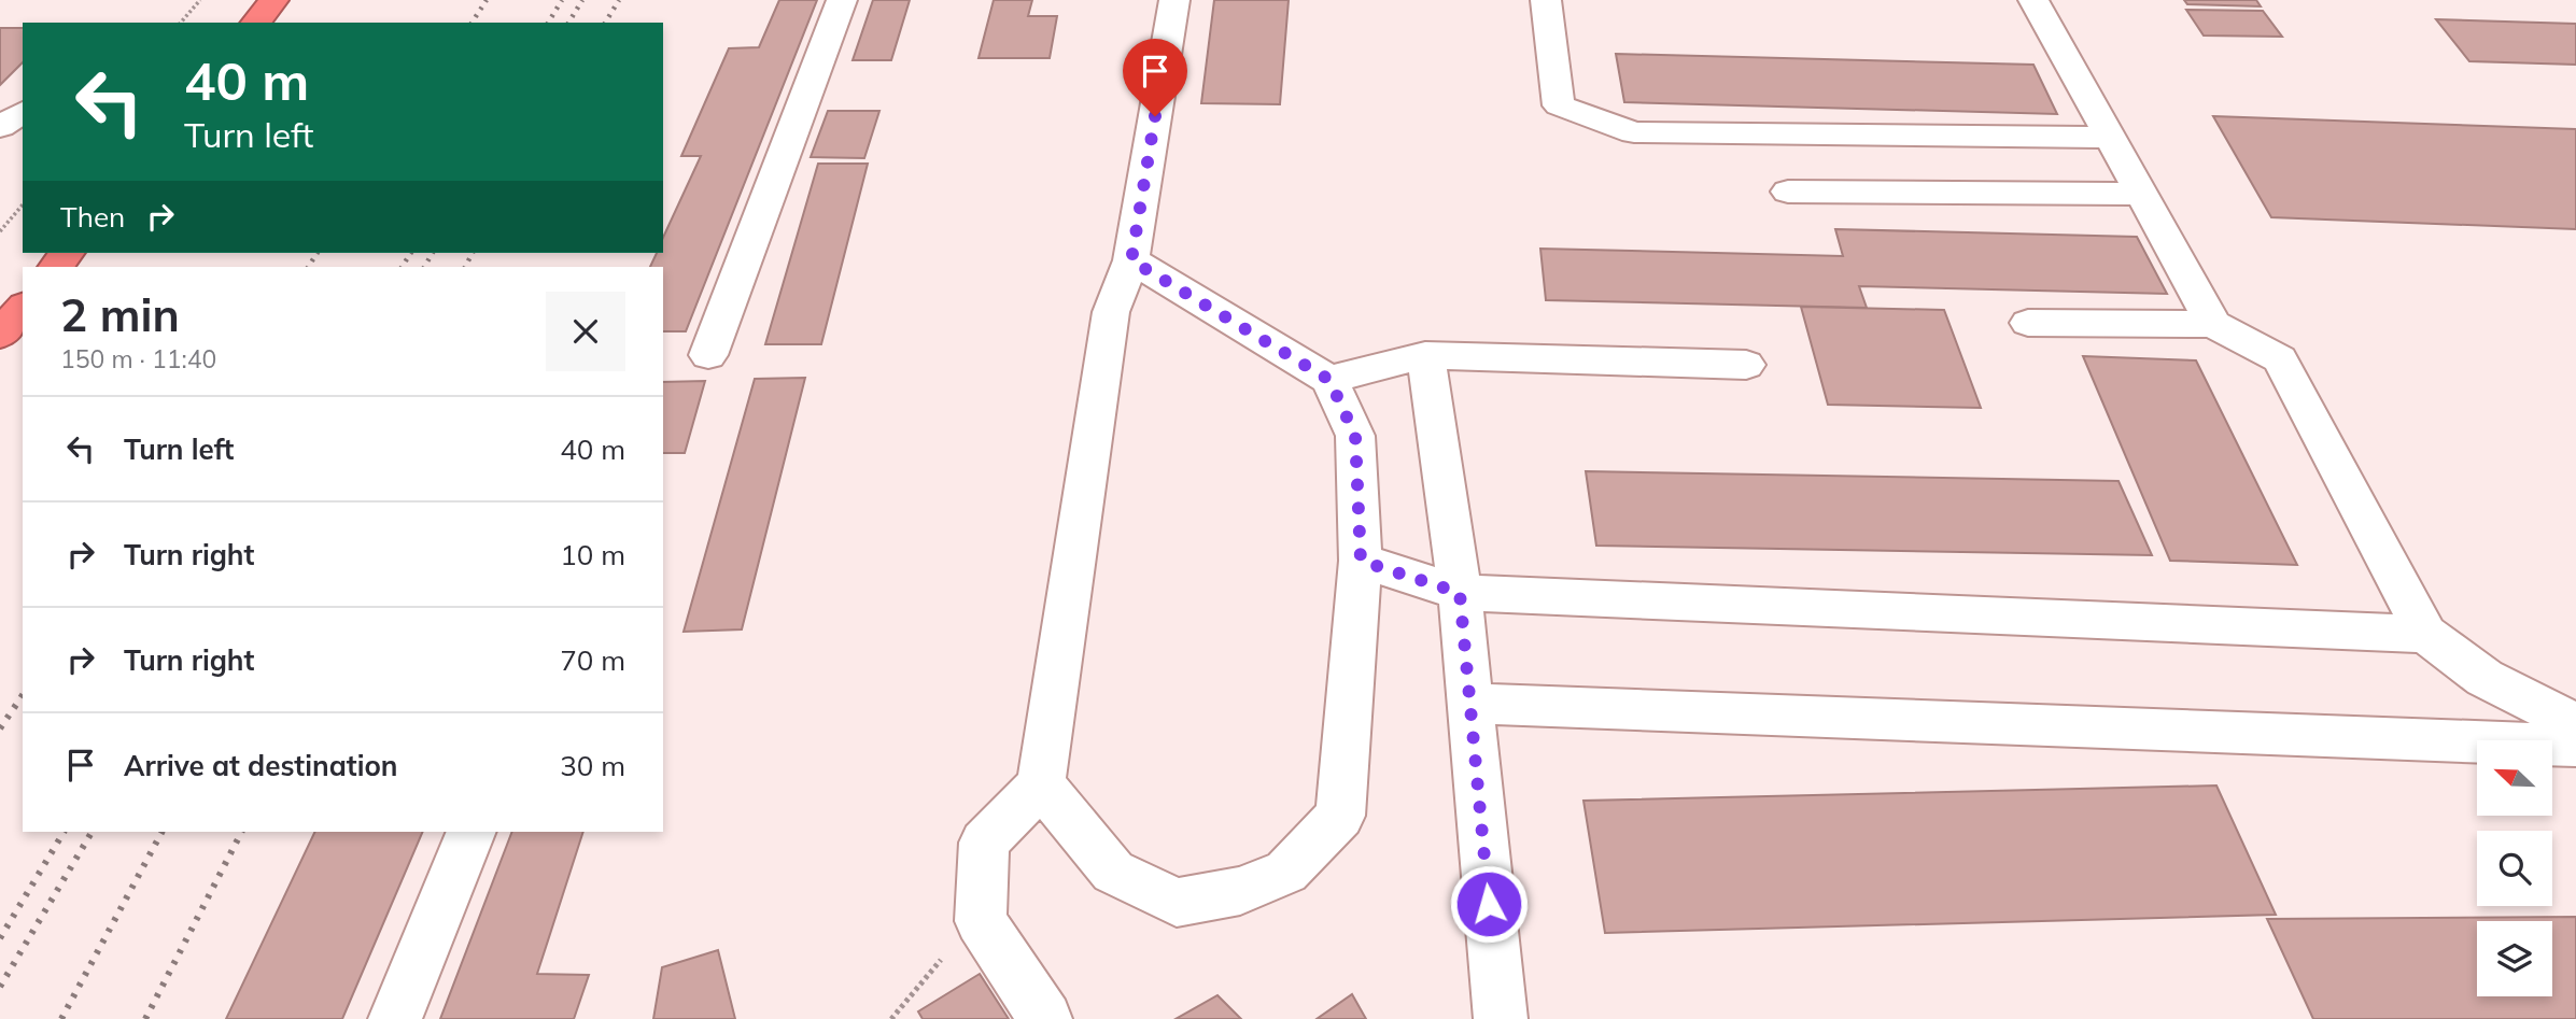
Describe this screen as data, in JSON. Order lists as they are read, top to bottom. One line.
{"north":"top left","page":{"turn":["40 m","Turn left"],"then":"Then","heading":["2 min","150 m · 11:40"],"list":[{"name":"Turn left","value":"40 m"},{"name":"Turn right","value":"10 m"},{"name":"Turn right","value":"70 m"},{"name":"Arrive at destination","value":"30 m"}]}}
